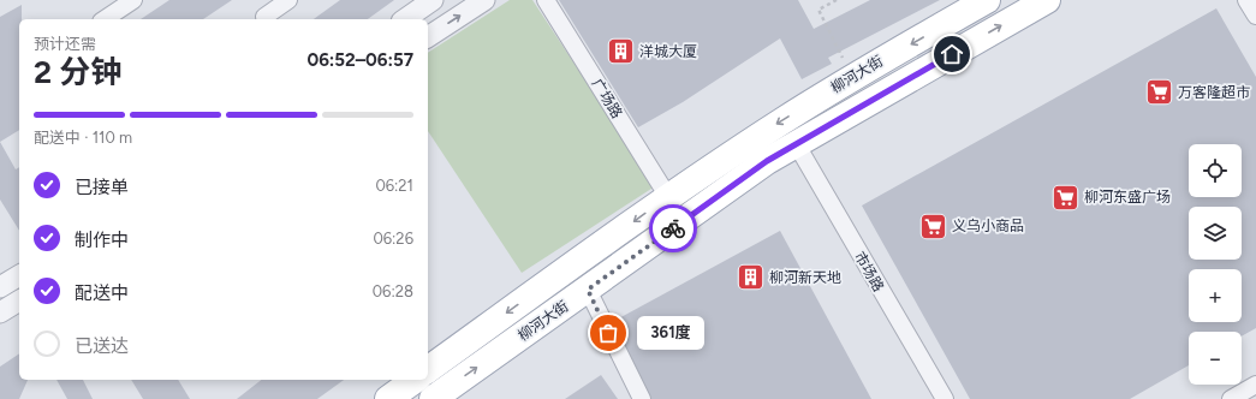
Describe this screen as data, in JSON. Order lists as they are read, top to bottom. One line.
{"streets":{"main road":["柳河大街"],"street":["广场路","市场路"]},"crossings":[["柳河大街","广场路"],["柳河大街","市场路"]],"places":{"building":["洋城大厦","柳河新天地"],"supermarket":["万客隆超市","柳河东盛广场","义乌小商品"],"other":["361度"]},"page":{"heading":["2 分钟","预计还需","06:52–06:57"],"bar":"配送中 · 110 m","map_buttons":["+","−"],"list":[["已接单","06:21"],["制作中","06:26"],["配送中","06:28"],"已送达"],"bubble":"361度"}}
